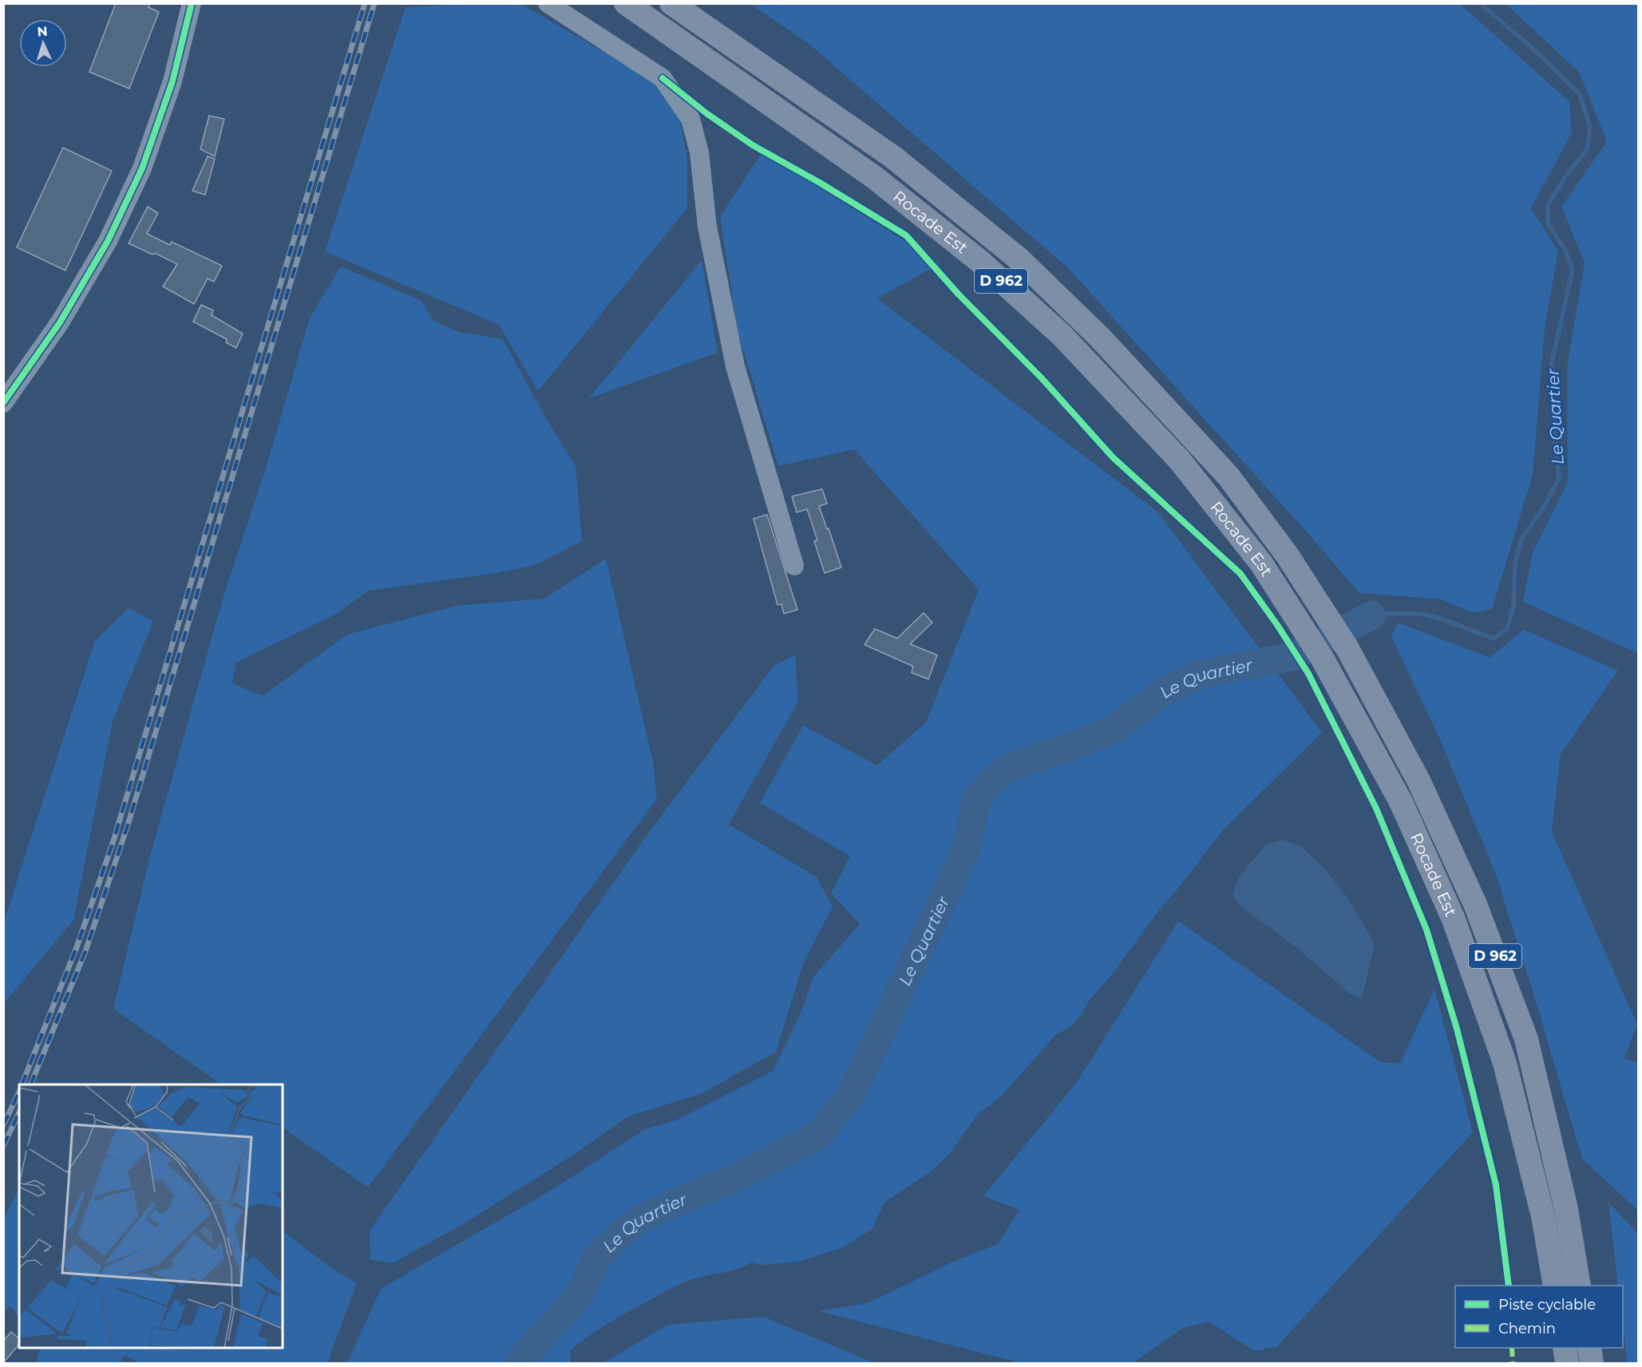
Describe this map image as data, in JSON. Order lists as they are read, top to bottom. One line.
{"streets":{"main road":["Rocade Est","D 962"]},"water":["Le Quartier"],"legend":["Piste cyclable","Chemin"],"north":"top"}
